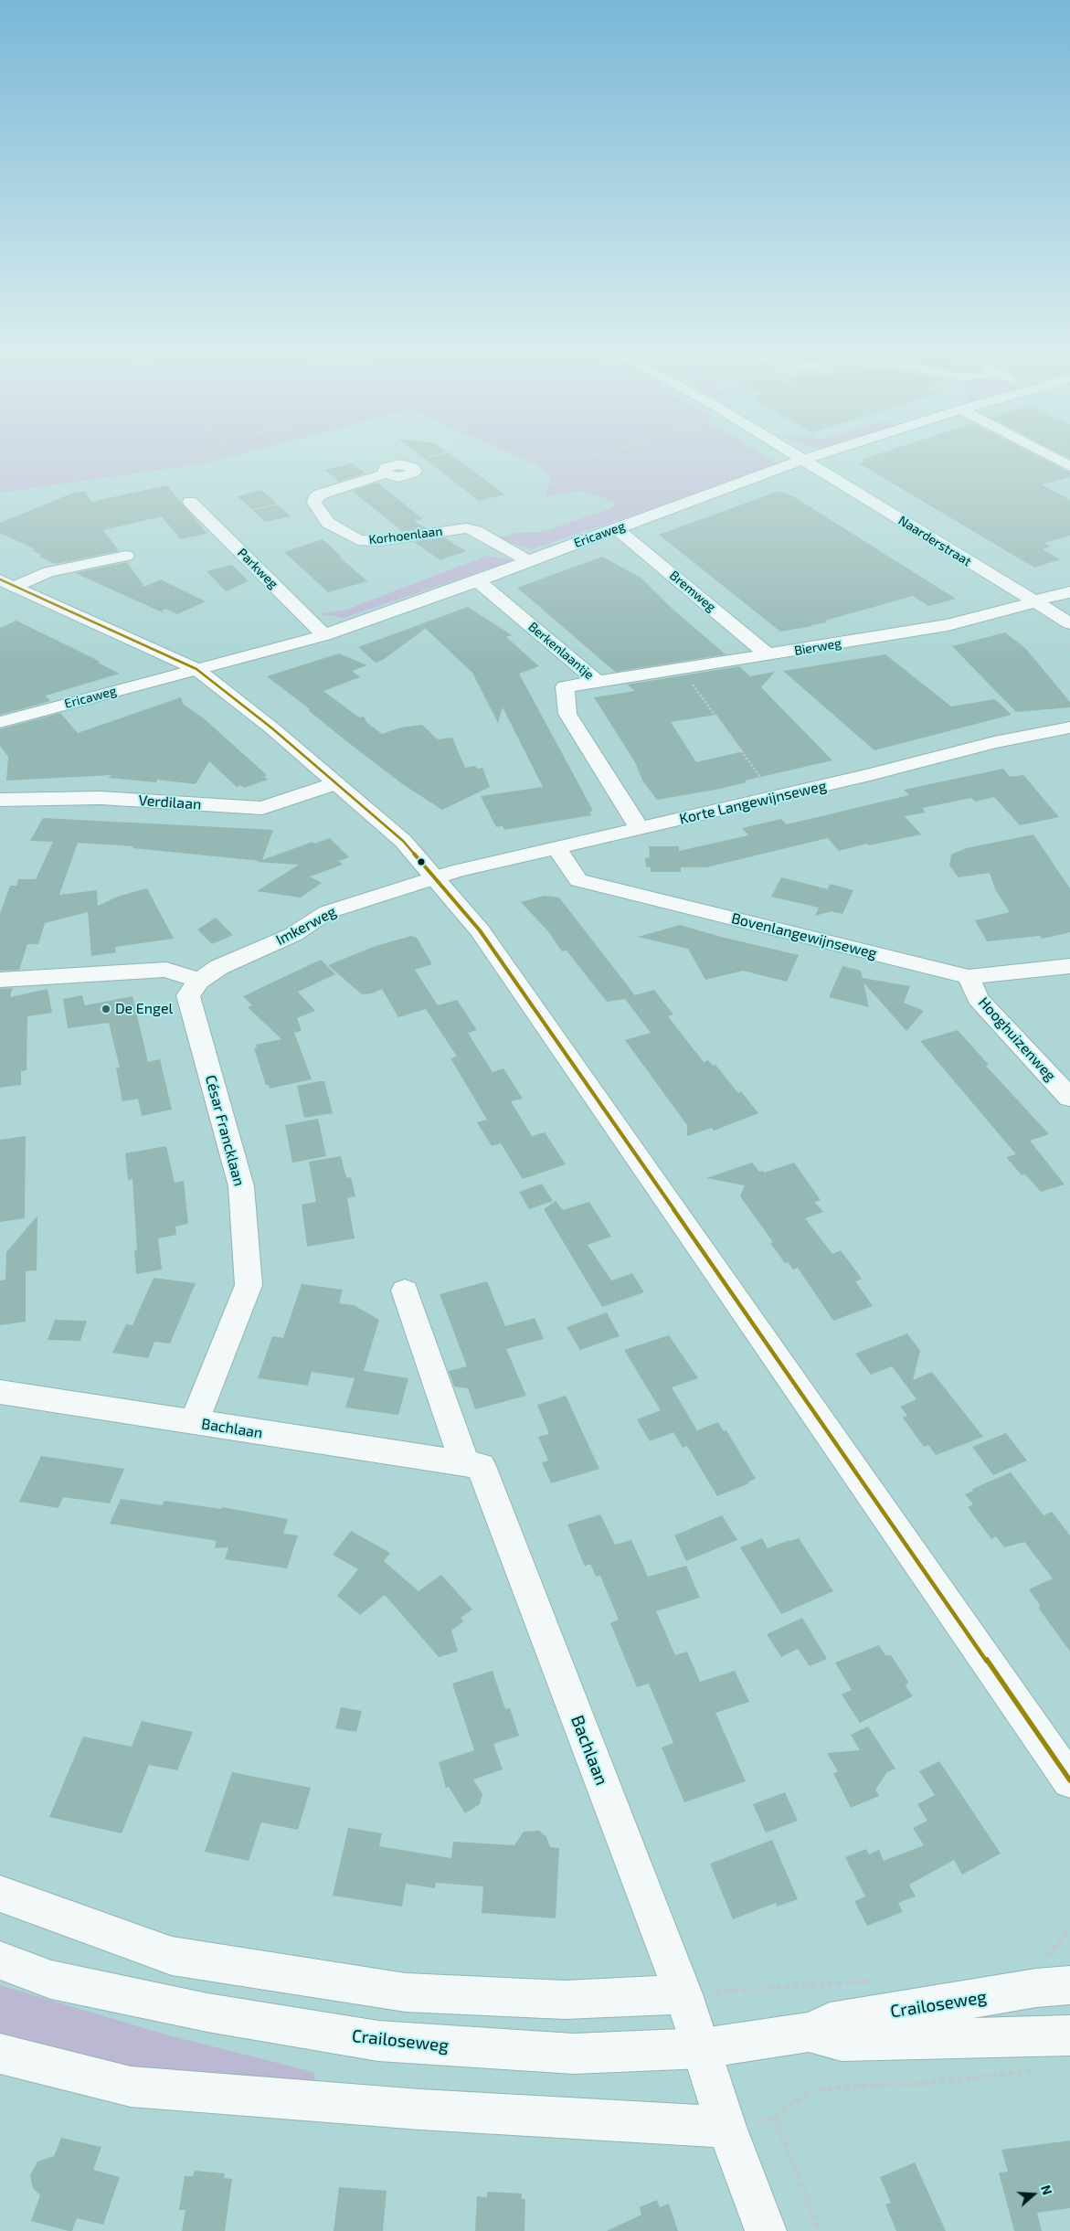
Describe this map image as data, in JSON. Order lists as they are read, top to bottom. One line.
{"streets":{"street":["Ericaweg","Korhoenlaan","Naarderstraat","Parkweg","Bremweg","Bierweg","Berkenlaantje","Verdilaan","Korte Langewijnseweg","Imkerweg","Bovenlangewijnseweg","Hooghuizenweg","César Francklaan","Bachlaan","Crailoseweg"]},"crossings":[["Ericaweg","Korhoenlaan"],["Ericaweg","Naarderstraat"],["Ericaweg","Parkweg"],["Ericaweg","Bremweg"],["Ericaweg","Berkenlaantje"],["Naarderstraat","Bierweg"],["Bremweg","Bierweg"],["Bierweg","Berkenlaantje"],["Berkenlaantje","Korte Langewijnseweg"],["Korte Langewijnseweg","Imkerweg"],["Korte Langewijnseweg","Bovenlangewijnseweg"],["Imkerweg","César Francklaan"],["Bovenlangewijnseweg","Hooghuizenweg"],["César Francklaan","Bachlaan"],["Bachlaan","Crailoseweg"]],"places":["De Engel"],"north":"right"}
